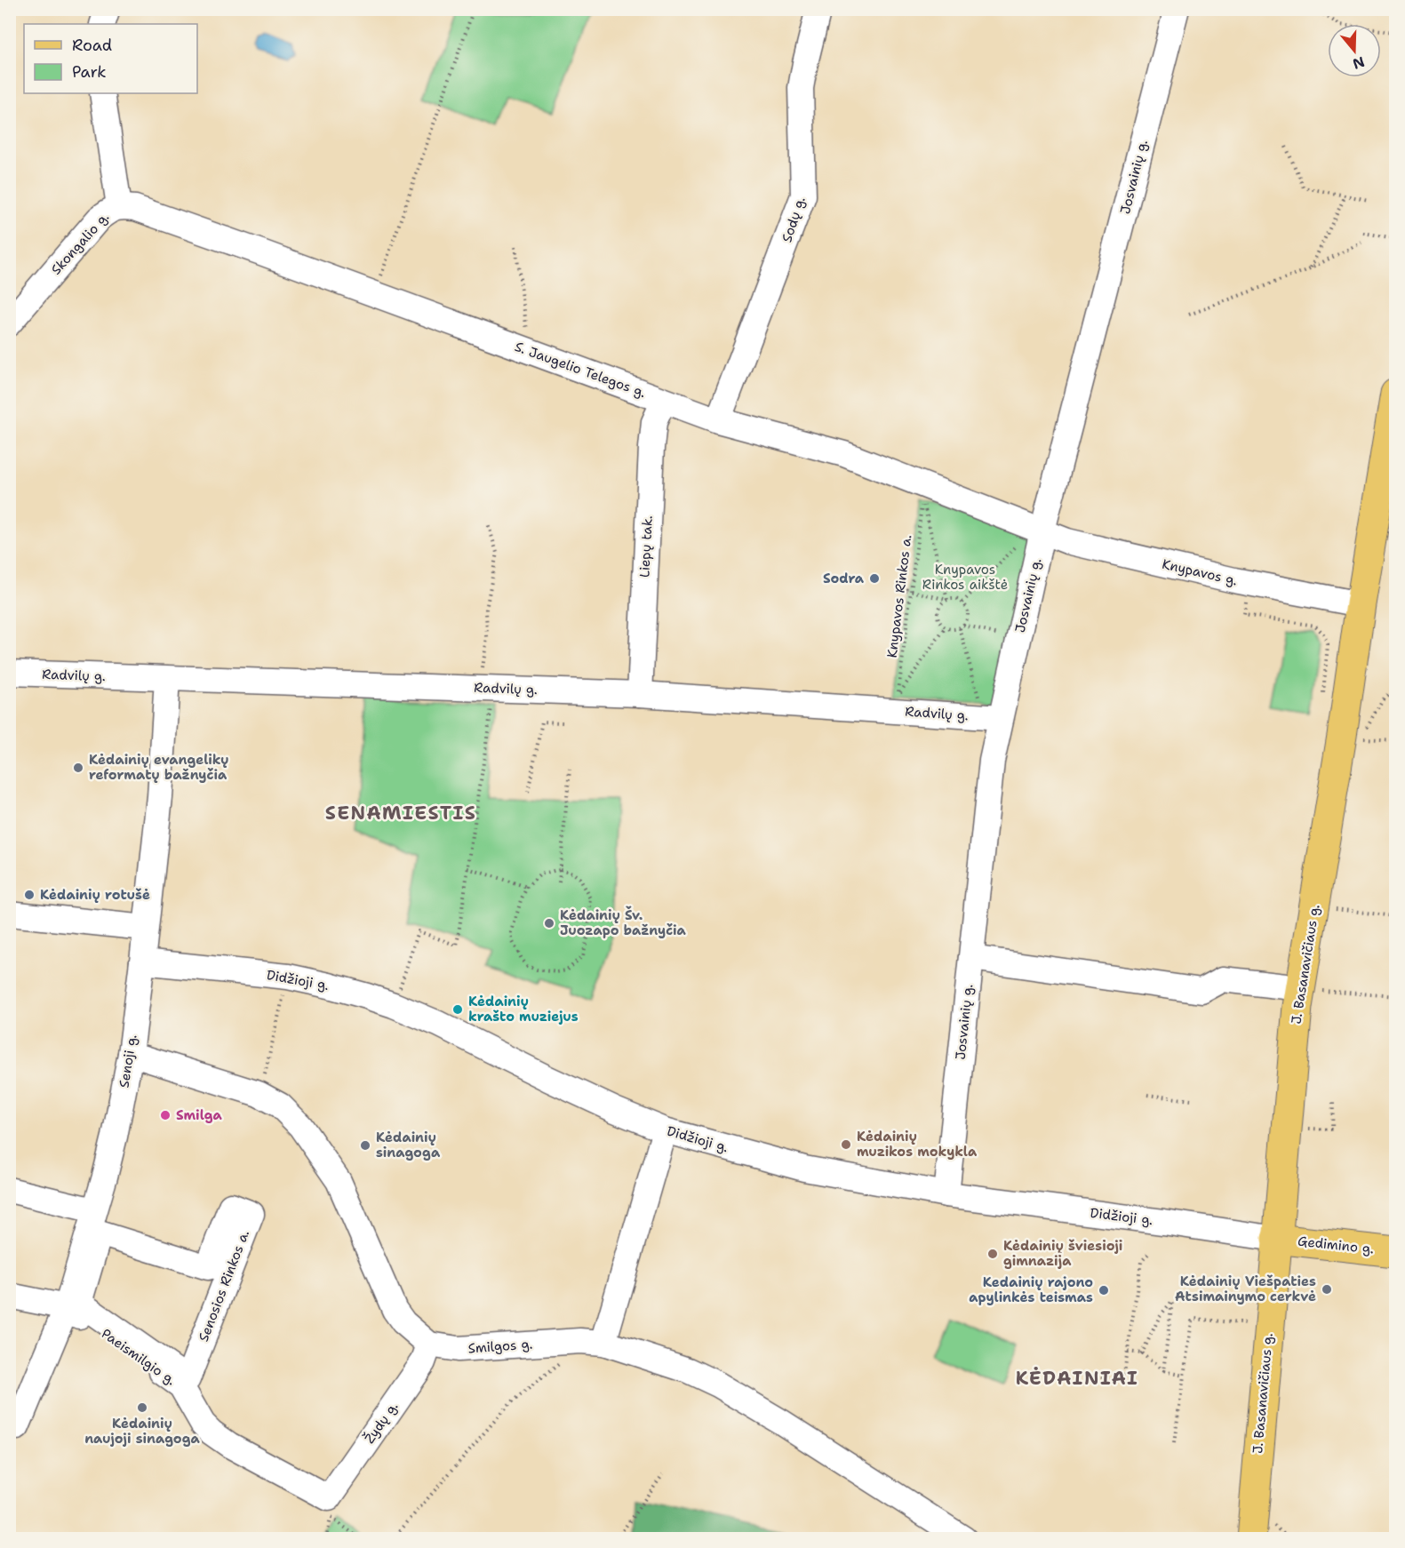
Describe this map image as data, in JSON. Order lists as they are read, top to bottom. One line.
{"streets":{"main road":["J. Basanavičiaus g.","Gedimino g."],"street":["Josvainių g.","Sodų g.","Skongalio g.","S. Jaugelio Telegos g.","Liepų tak.","Knypavos g.","Radvilų g.","Didžioji g.","Senoji g.","Senosios Rinkos a.","Smilgos g.","Paeismilgio g.","Žydų g."],"path":["Knypavos Rinkos a."]},"crossings":[["Josvainių g.","S. Jaugelio Telegos g."],["Josvainių g.","Knypavos g."],["Josvainių g.","Radvilų g."],["Josvainių g.","Didžioji g."],["Sodų g.","S. Jaugelio Telegos g."],["Skongalio g.","S. Jaugelio Telegos g."],["S. Jaugelio Telegos g.","Liepų tak."],["S. Jaugelio Telegos g.","Knypavos g."],["Liepų tak.","Radvilų g."],["Knypavos g.","J. Basanavičiaus g."],["Radvilų g.","Senoji g."],["J. Basanavičiaus g.","Didžioji g."],["J. Basanavičiaus g.","Gedimino g."],["Didžioji g.","Senoji g."],["Didžioji g.","Gedimino g."],["Senoji g.","Paeismilgio g."],["Smilgos g.","Žydų g."],["Paeismilgio g.","Žydų g."]],"districts":["SENAMIESTIS","KĖDAINIAI"],"parks":["Knypavos Rinkos aikštė"],"places":["Sodra","Kėdainių evangelikų reformatų bažnyčia","Kėdainių rotušė","Kėdainių Šv. Juozapo bažnyčia","Kėdainių krašto muziejus","Smilga","Kėdainių muzikos mokykla","Kėdainių sinagoga","Kėdainių šviesioji gimnazija","Kėdainių Viešpaties Atsimainymo cerkvė","Kedainių rajono apylinkės teismas","Kėdainių naujoji sinagoga"],"legend":["Road","Park"],"north":"bottom"}
